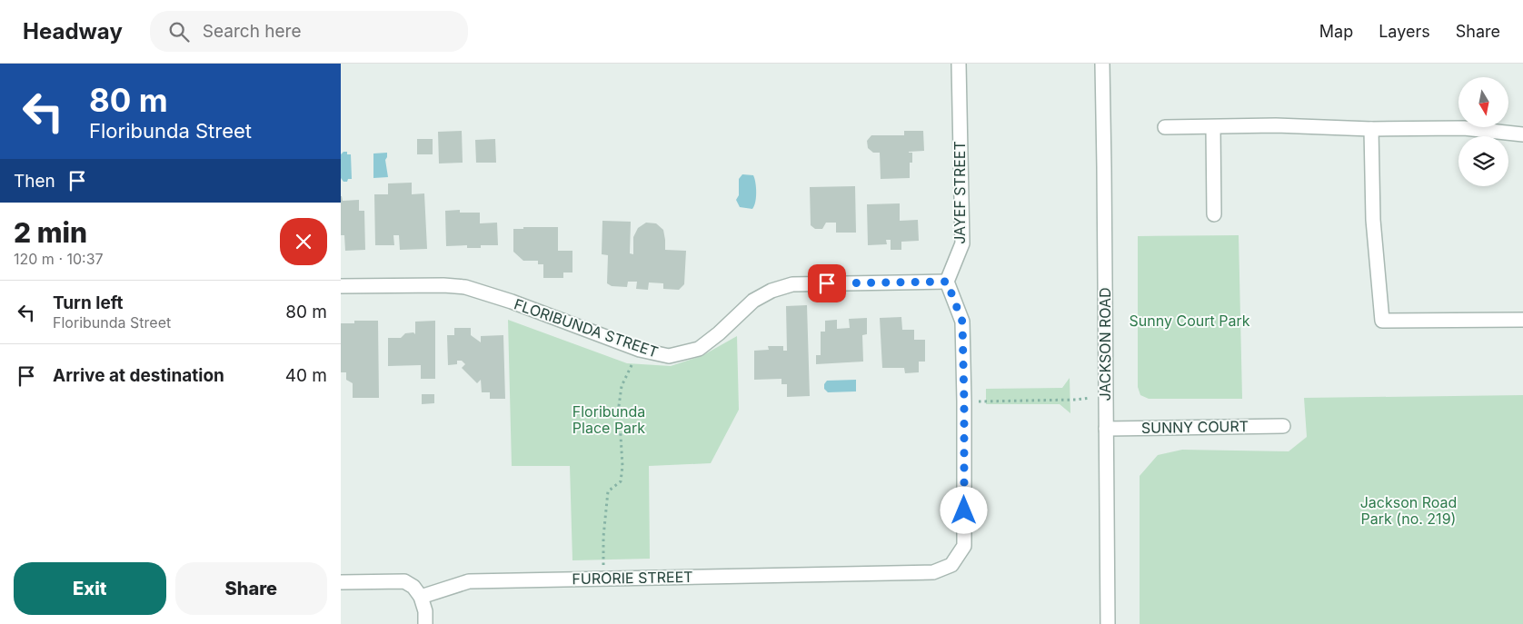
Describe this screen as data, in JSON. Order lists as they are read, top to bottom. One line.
{"streets":{"street":["JAYEF STREET","FLORIBUNDA STREET","JACKSON ROAD","SUNNY COURT","FURORIE STREET"]},"crossings":[["JAYEF STREET","FLORIBUNDA STREET"],["JACKSON ROAD","SUNNY COURT"]],"parks":["Sunny Court Park","Floribunda Place Park","Jackson Road Park (no. 219)"],"north":"bottom","page":{"header":"Headway","search":"Search here","nav":["Map","Layers","Share"],"turn":["80 m","Floribunda Street"],"then":"Then","heading":["2 min","120 m · 10:37"],"list":[{"name":"Turn left","note":"Floribunda Street","value":"80 m"},{"name":"Arrive at destination","value":"40 m"}],"buttons":["Exit","Share"]}}
